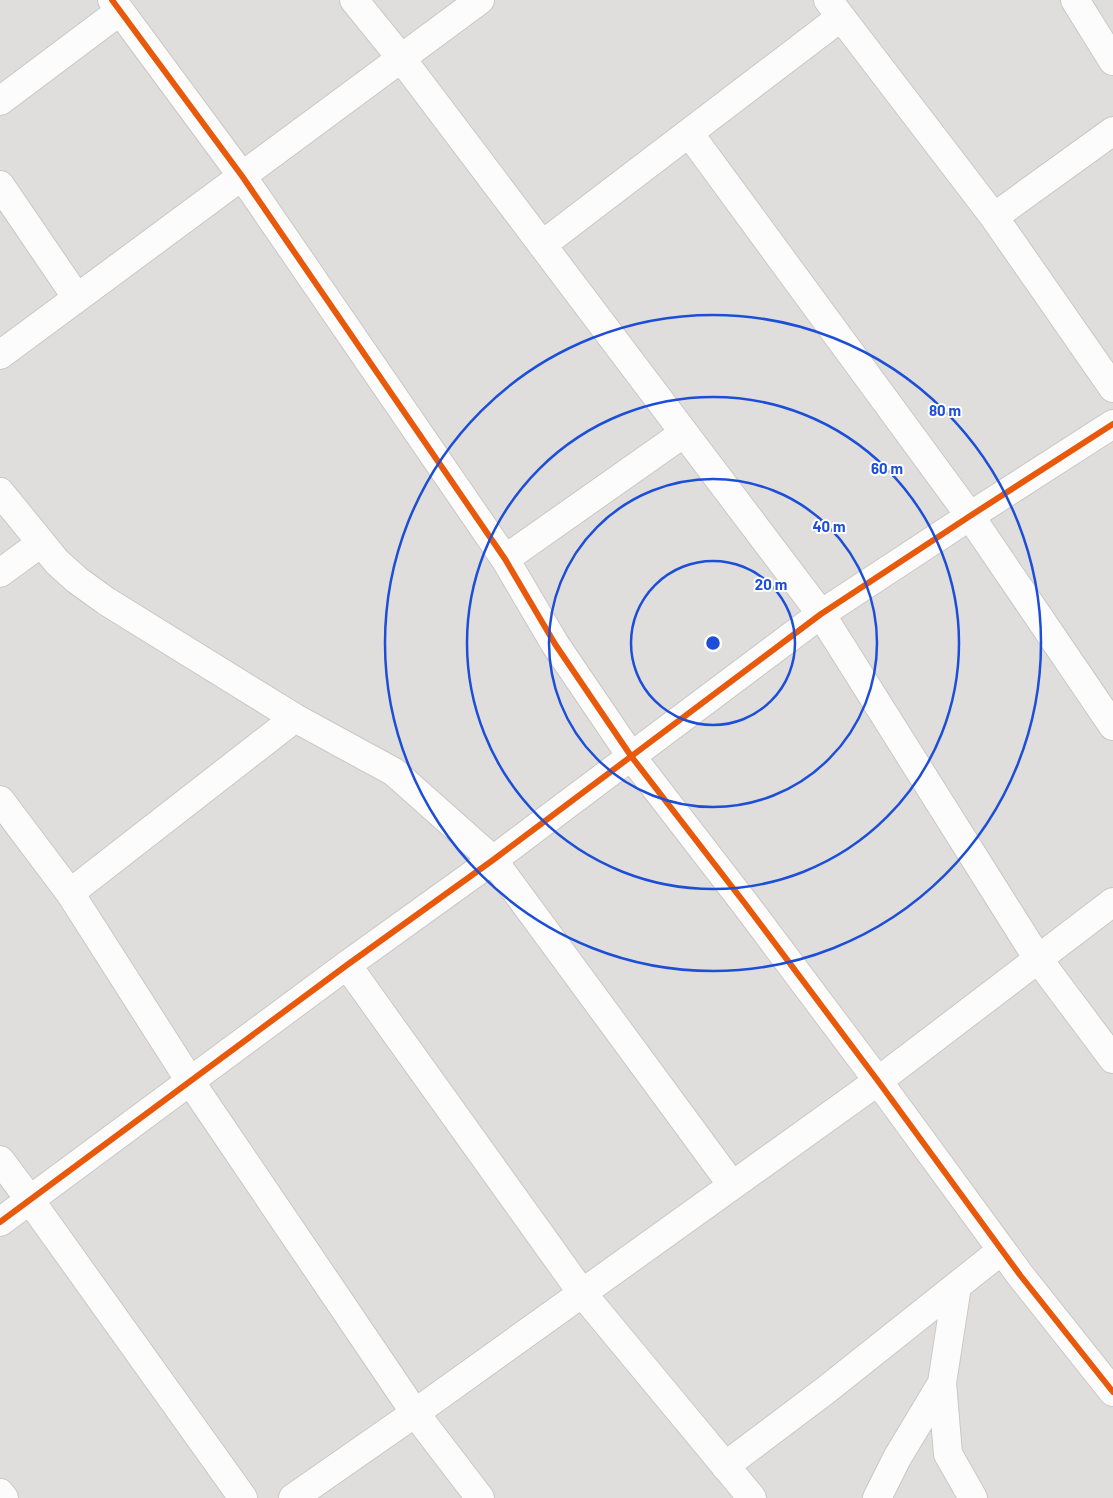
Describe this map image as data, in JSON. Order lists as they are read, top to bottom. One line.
{"rings":["80 m","60 m","40 m","20 m"]}
